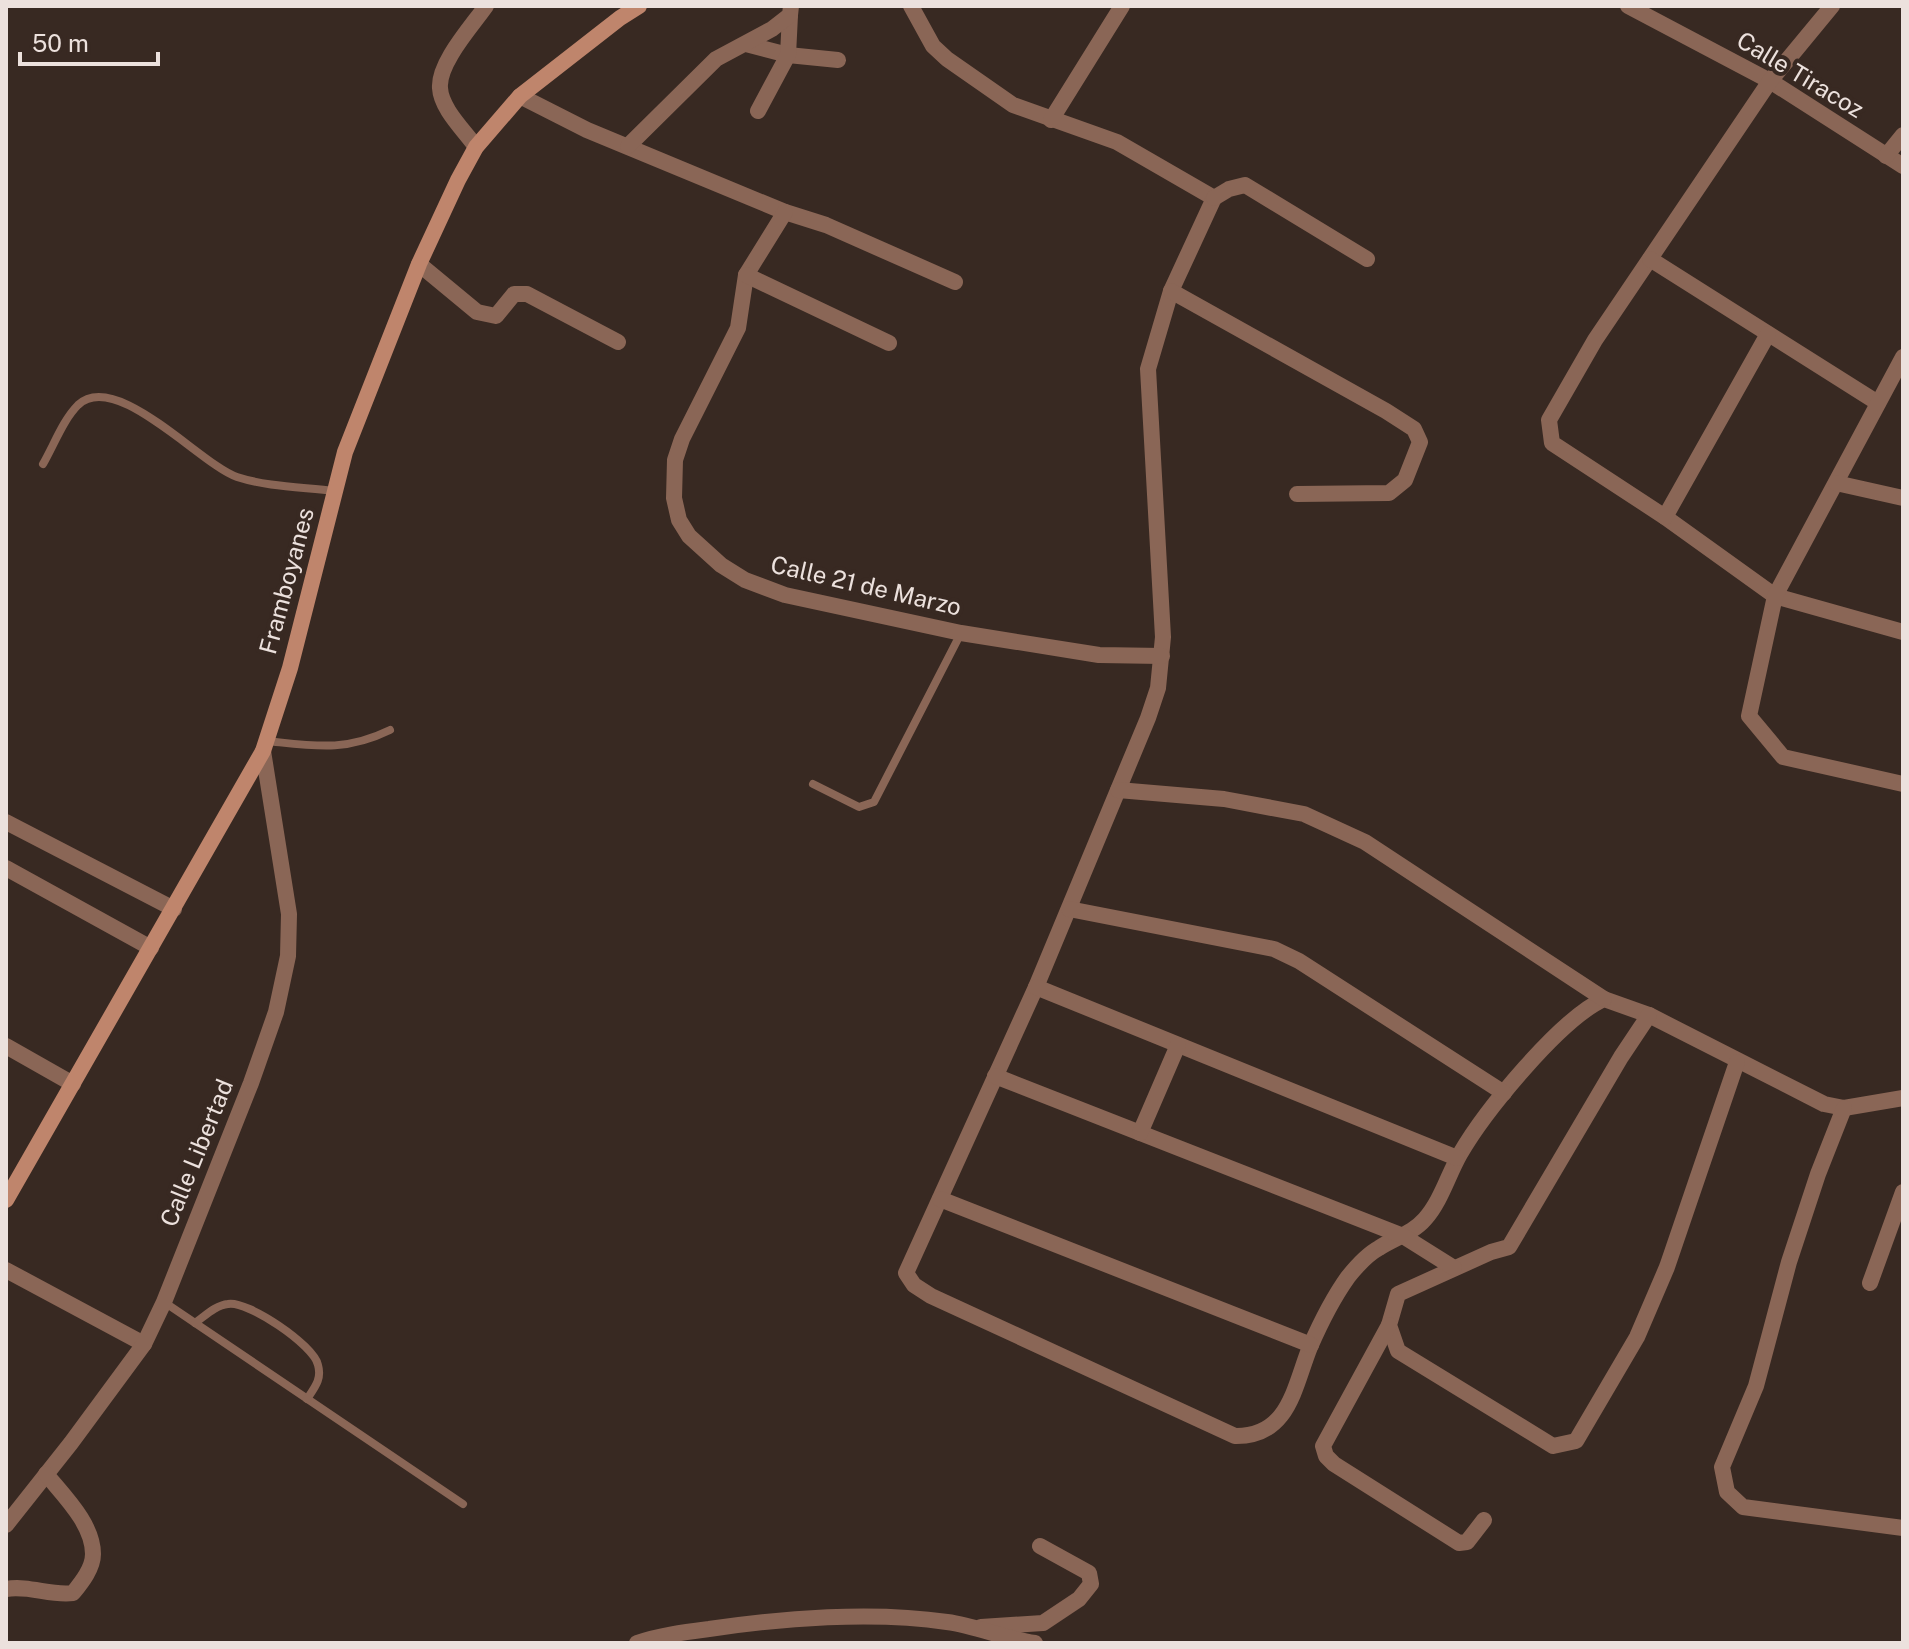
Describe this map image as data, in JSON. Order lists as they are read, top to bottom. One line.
{"streets":{"main road":["Framboyanes"],"street":["Calle Tiracoz","Calle 21 de Marzo","Calle Libertad"]},"crossings":[["Framboyanes","Calle Libertad"]],"scale_bar":"50 m"}
